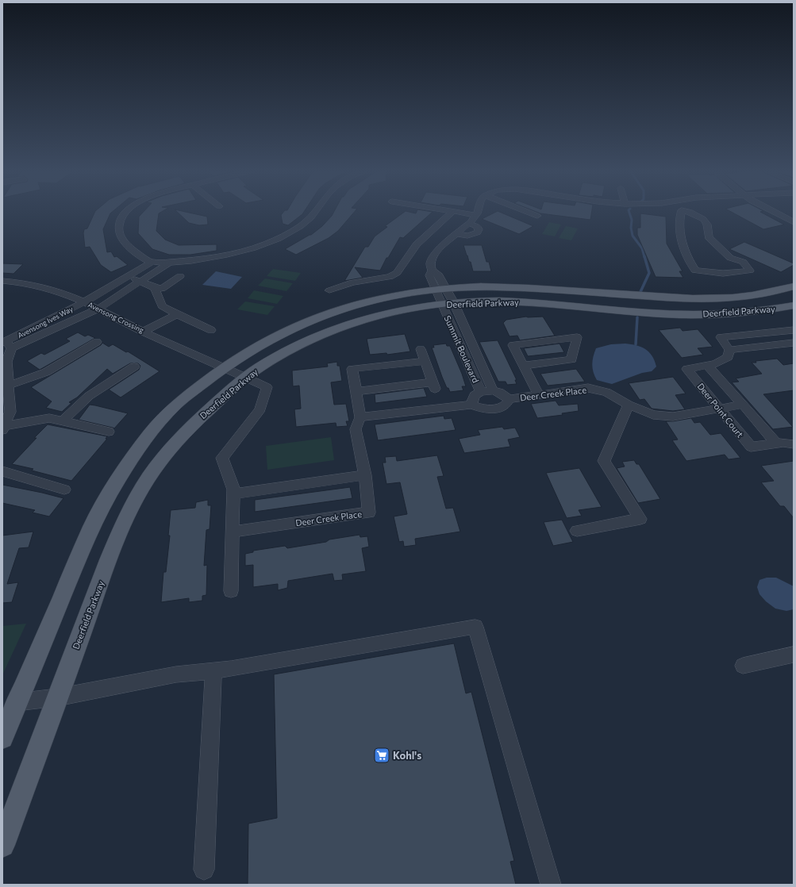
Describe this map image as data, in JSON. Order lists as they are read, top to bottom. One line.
{"streets":{"main road":["Deerfield Parkway"],"street":["Avensong Crossing","Avensong Ives Way","Summit Boulevard","Deer Creek Place","Deer Point Court"]},"crossings":[["Deerfield Parkway","Avensong Crossing"],["Deerfield Parkway","Summit Boulevard"],["Avensong Crossing","Avensong Ives Way"],["Summit Boulevard","Deer Creek Place"],["Deer Creek Place","Deer Point Court"]],"places":{"supermarket":["Kohl's"]}}
